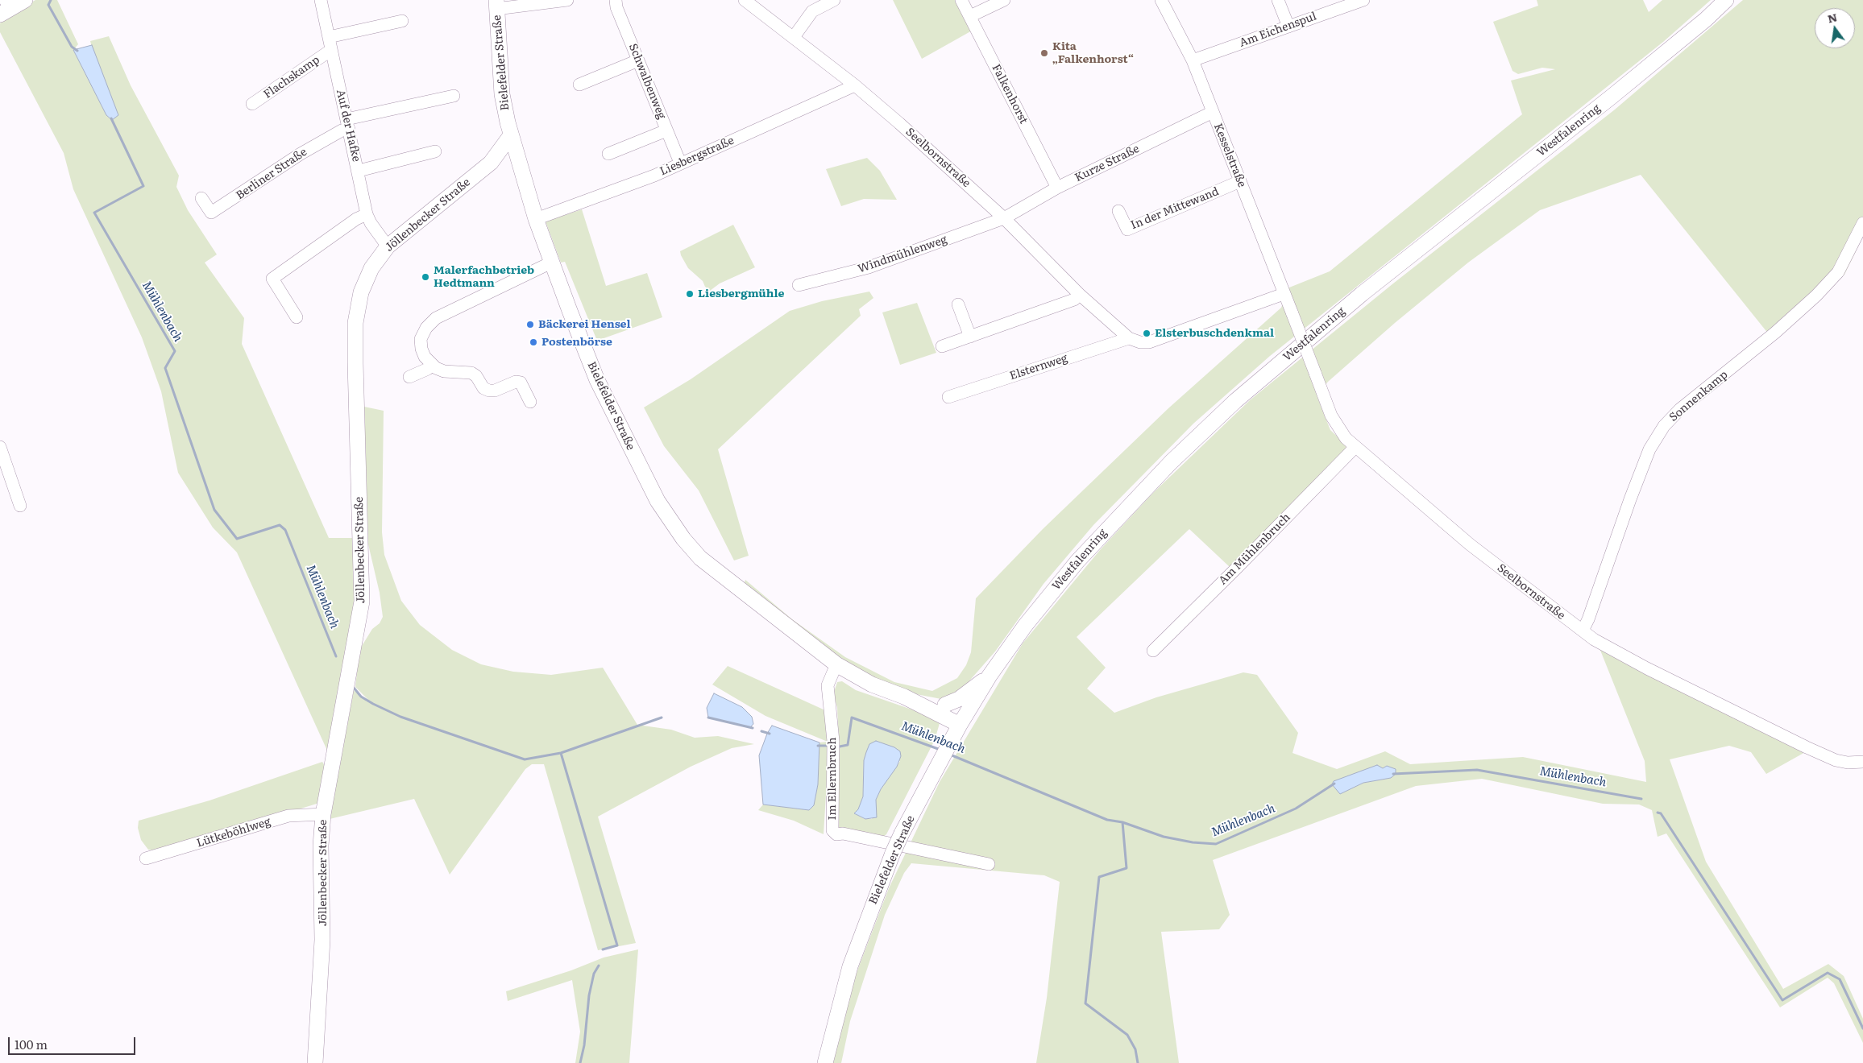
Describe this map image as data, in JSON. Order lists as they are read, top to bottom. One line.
{"streets":{"main road":["Bielefelder Straße","Westfalenring","Jöllenbecker Straße"],"street":["Am Eichenspul","Flachskamp","Schwalbenweg","Falkenhorst","Auf der Hafke","Kesselstraße","Liesbergstraße","Seelbornstraße","Kurze Straße","Berliner Straße","In der Mittewand","Windmühlenweg","Elsternweg","Sonnenkamp","Am Mühlenbruch","Im Ellernbruch","Lütkeböhlweg"]},"crossings":[["Am Eichenspul","Kesselstraße"],["Bielefelder Straße","Westfalenring"],["Bielefelder Straße","Liesbergstraße"],["Bielefelder Straße","Jöllenbecker Straße"],["Bielefelder Straße","Im Ellernbruch"],["Flachskamp","Auf der Hafke"],["Schwalbenweg","Liesbergstraße"],["Falkenhorst","Kurze Straße"],["Auf der Hafke","Berliner Straße"],["Auf der Hafke","Jöllenbecker Straße"],["Kesselstraße","Seelbornstraße"],["Kesselstraße","Kurze Straße"],["Kesselstraße","In der Mittewand"],["Liesbergstraße","Seelbornstraße"],["Seelbornstraße","Kurze Straße"],["Seelbornstraße","Windmühlenweg"],["Seelbornstraße","Elsternweg"],["Seelbornstraße","Sonnenkamp"],["Seelbornstraße","Am Mühlenbruch"],["Kurze Straße","Windmühlenweg"],["Jöllenbecker Straße","Lütkeböhlweg"]],"water":["Mühlenbach"],"places":["Kita „Falkenhorst“","Malerfachbetrieb Hedtmann","Liesbergmühle","Bäckerei Hensel","Elsterbuschdenkmal","Postenbörse"],"scale_bar":"100 m","north":"top"}
